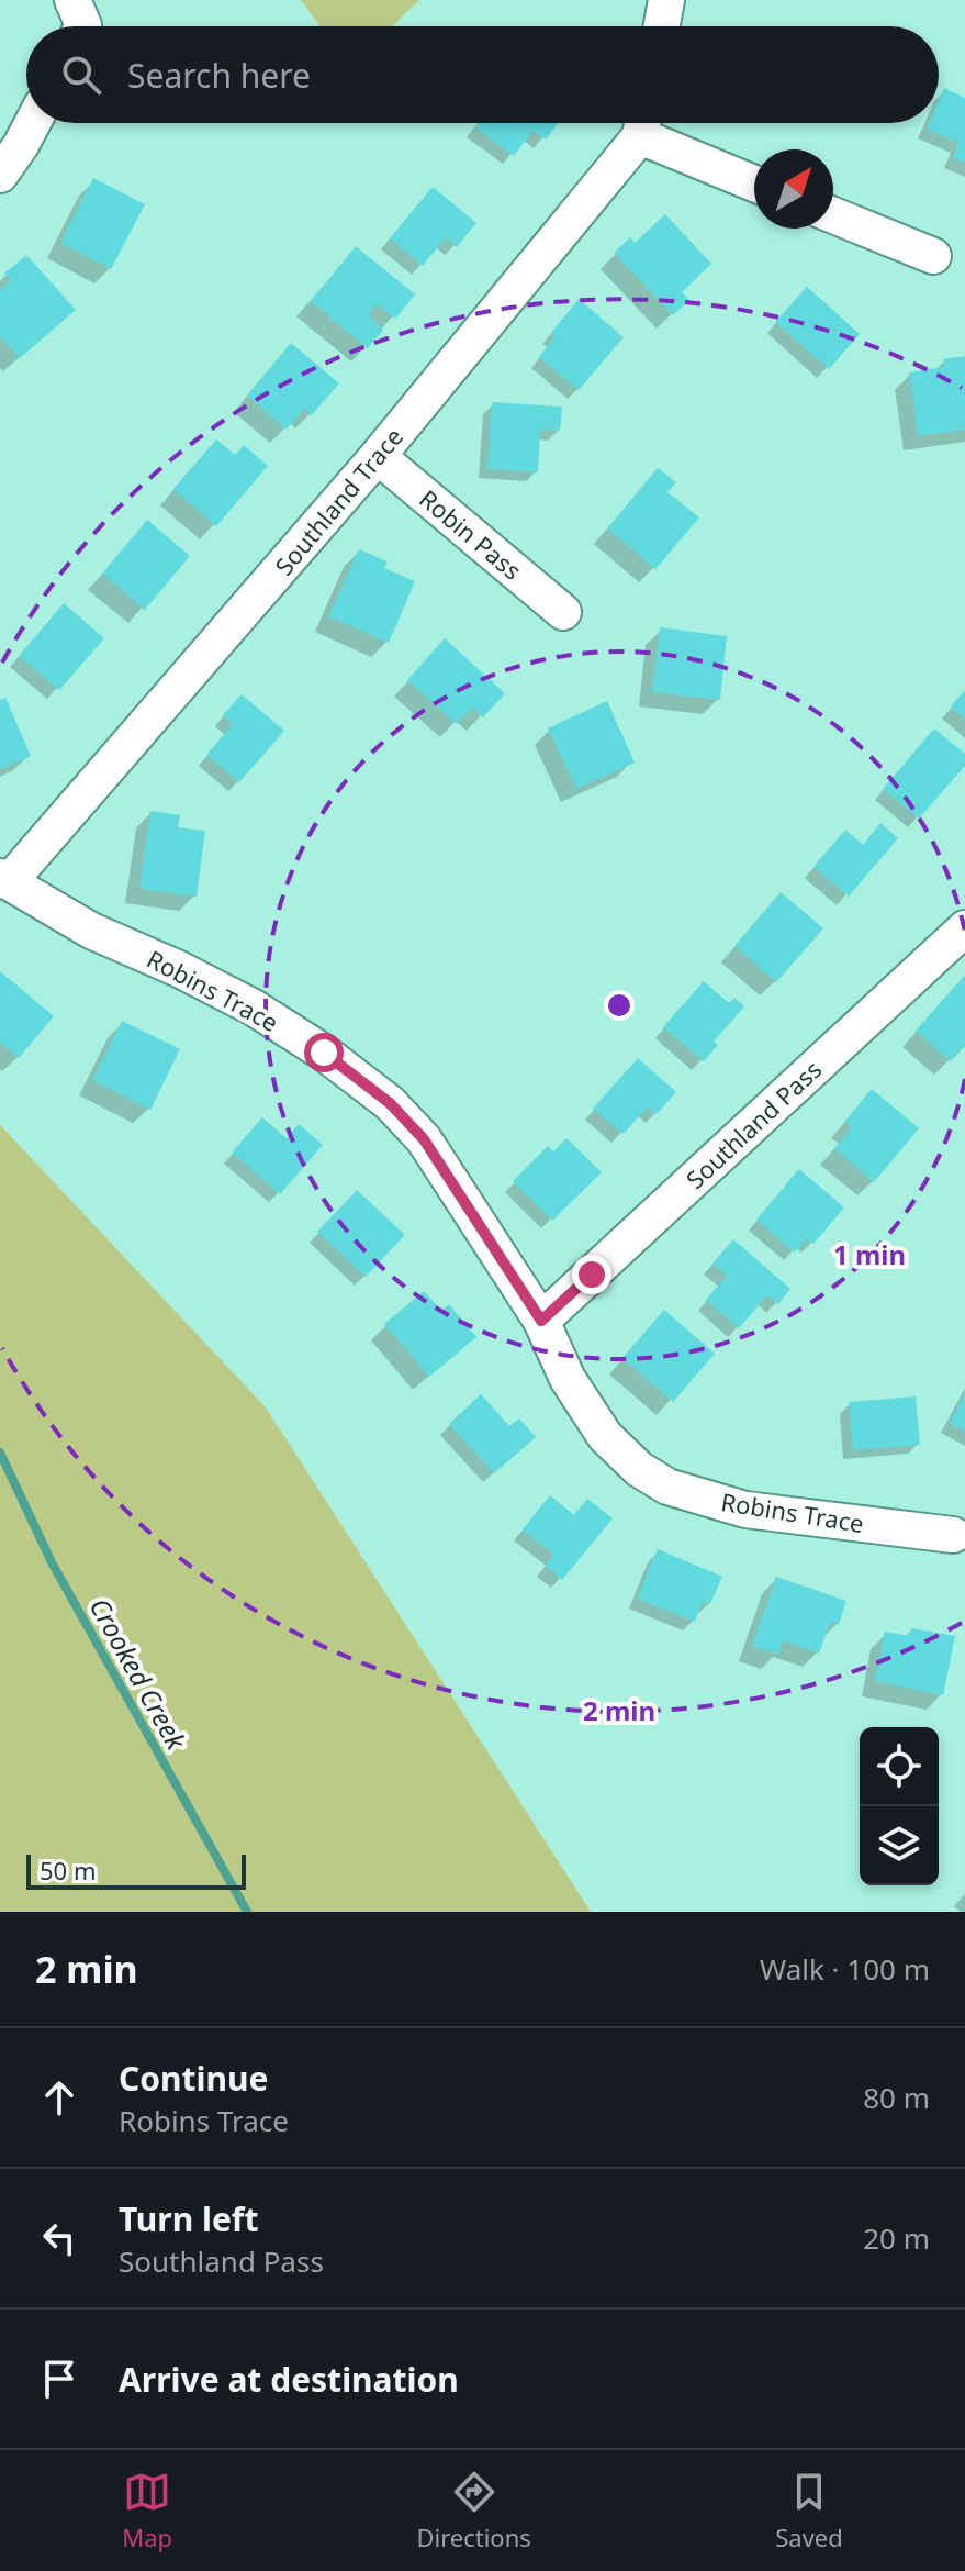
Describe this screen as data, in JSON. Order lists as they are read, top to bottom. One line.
{"streets":{"street":["Southland Trace","Robin Pass","Robins Trace","Southland Pass"]},"crossings":[["Southland Trace","Robin Pass"],["Southland Trace","Robins Trace"],["Robins Trace","Southland Pass"]],"water":["Crooked Creek"],"scale_bar":"50 m","north":"top right","page":{"search":"Search here","scale":"50 m","heading":["2 min","Walk · 100 m"],"list":[["Continue","Robins Trace","80 m"],["Turn left","Southland Pass","20 m"],"Arrive at destination"],"nav":["Map","Directions","Saved"]},"rings":["1 min","2 min"]}
